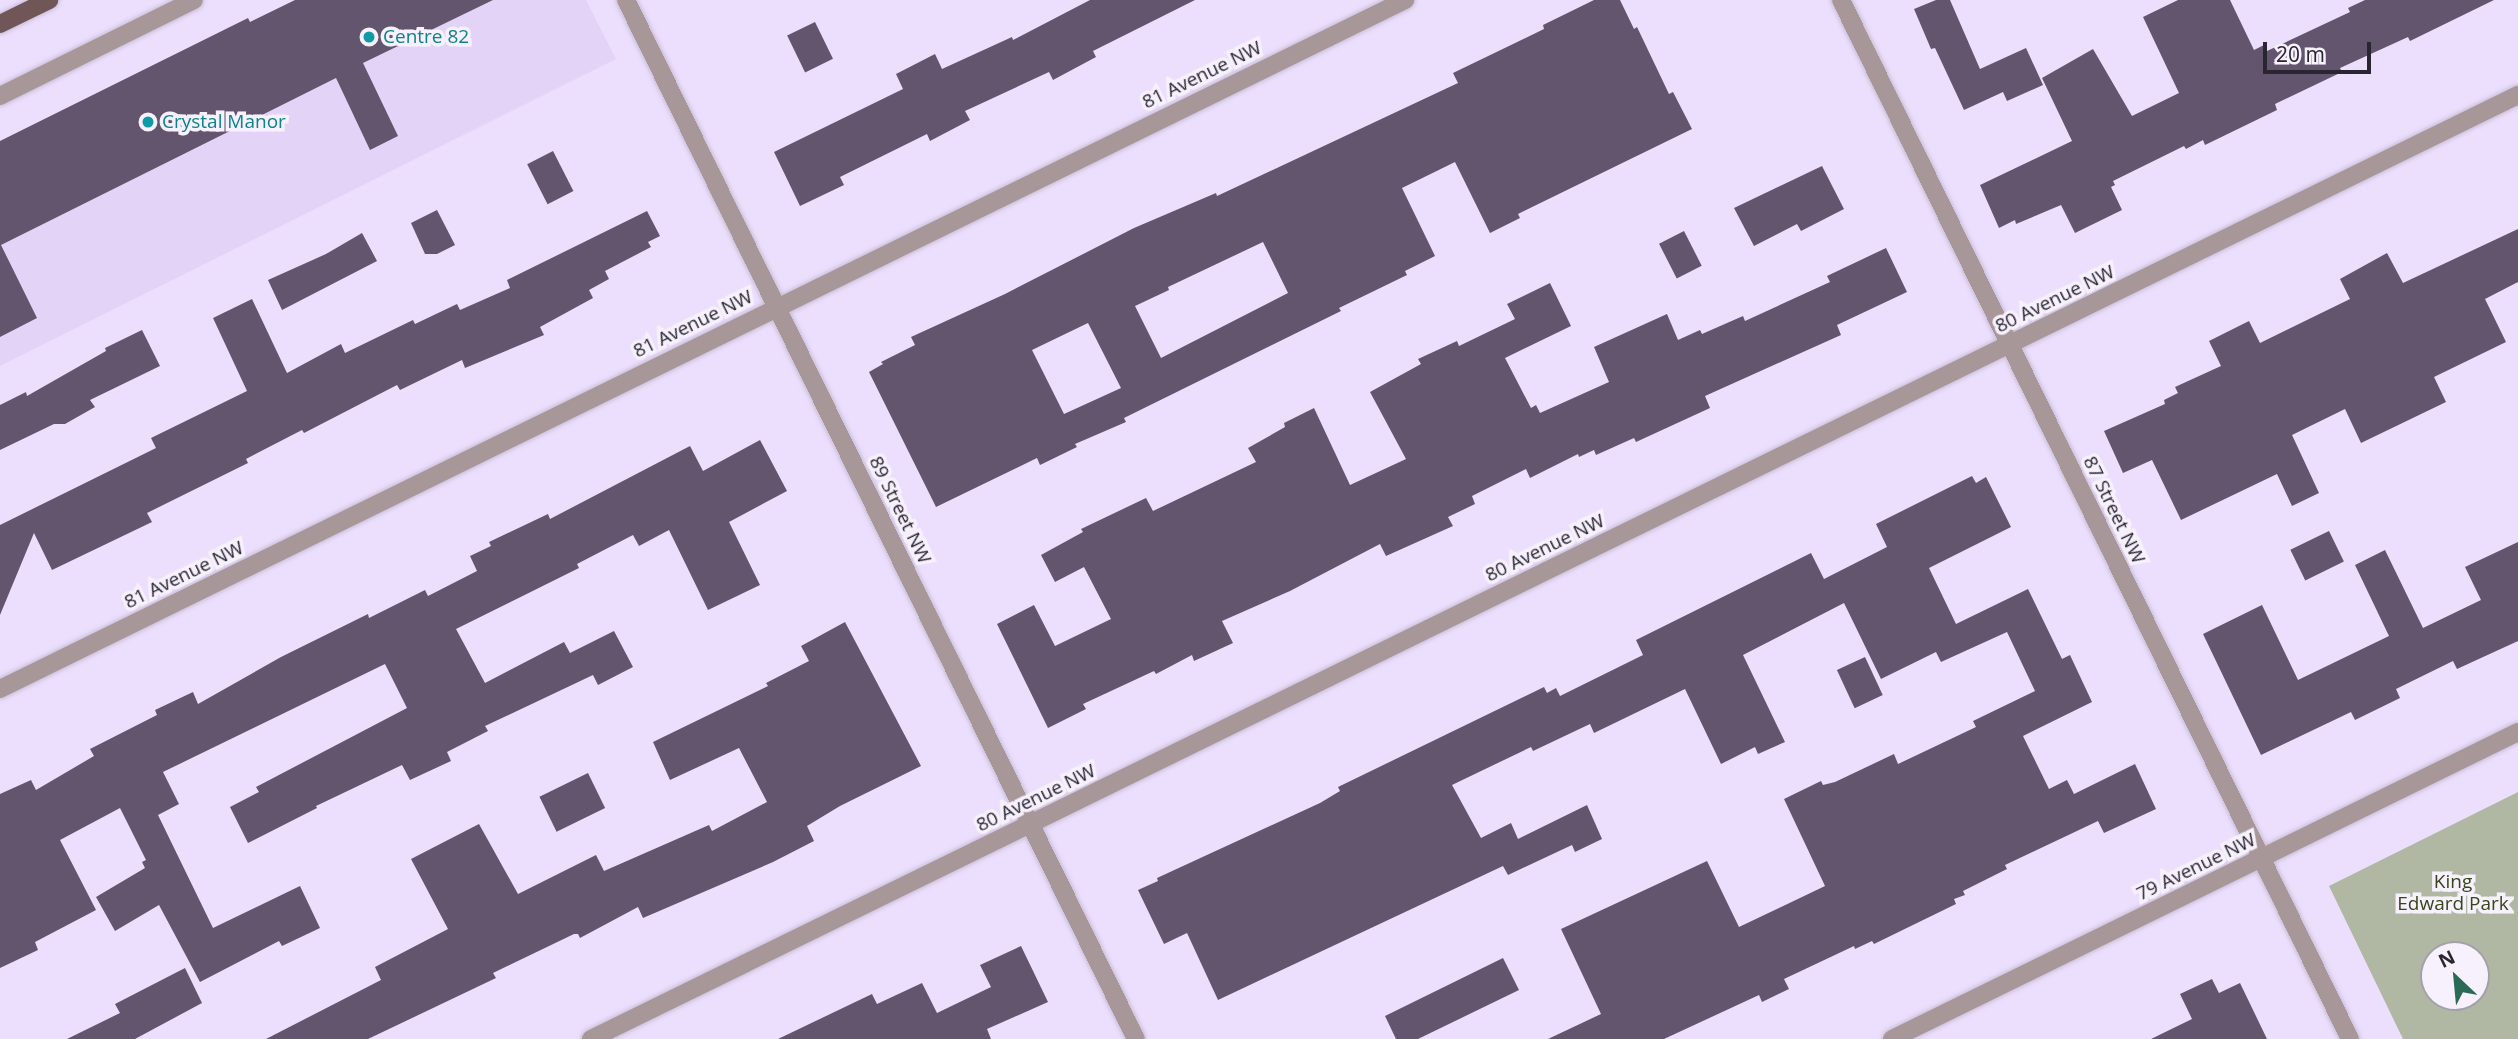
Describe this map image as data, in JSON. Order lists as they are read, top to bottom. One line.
{"streets":{"street":["81 Avenue NW","80 Avenue NW","89 Street NW","87 Street NW","79 Avenue NW"]},"crossings":[["81 Avenue NW","89 Street NW"],["80 Avenue NW","89 Street NW"],["80 Avenue NW","87 Street NW"],["87 Street NW","79 Avenue NW"]],"parks":["King Edward Park"],"places":["Centre 82","Crystal Manor"],"scale_bar":"20 m","north":"top left"}
